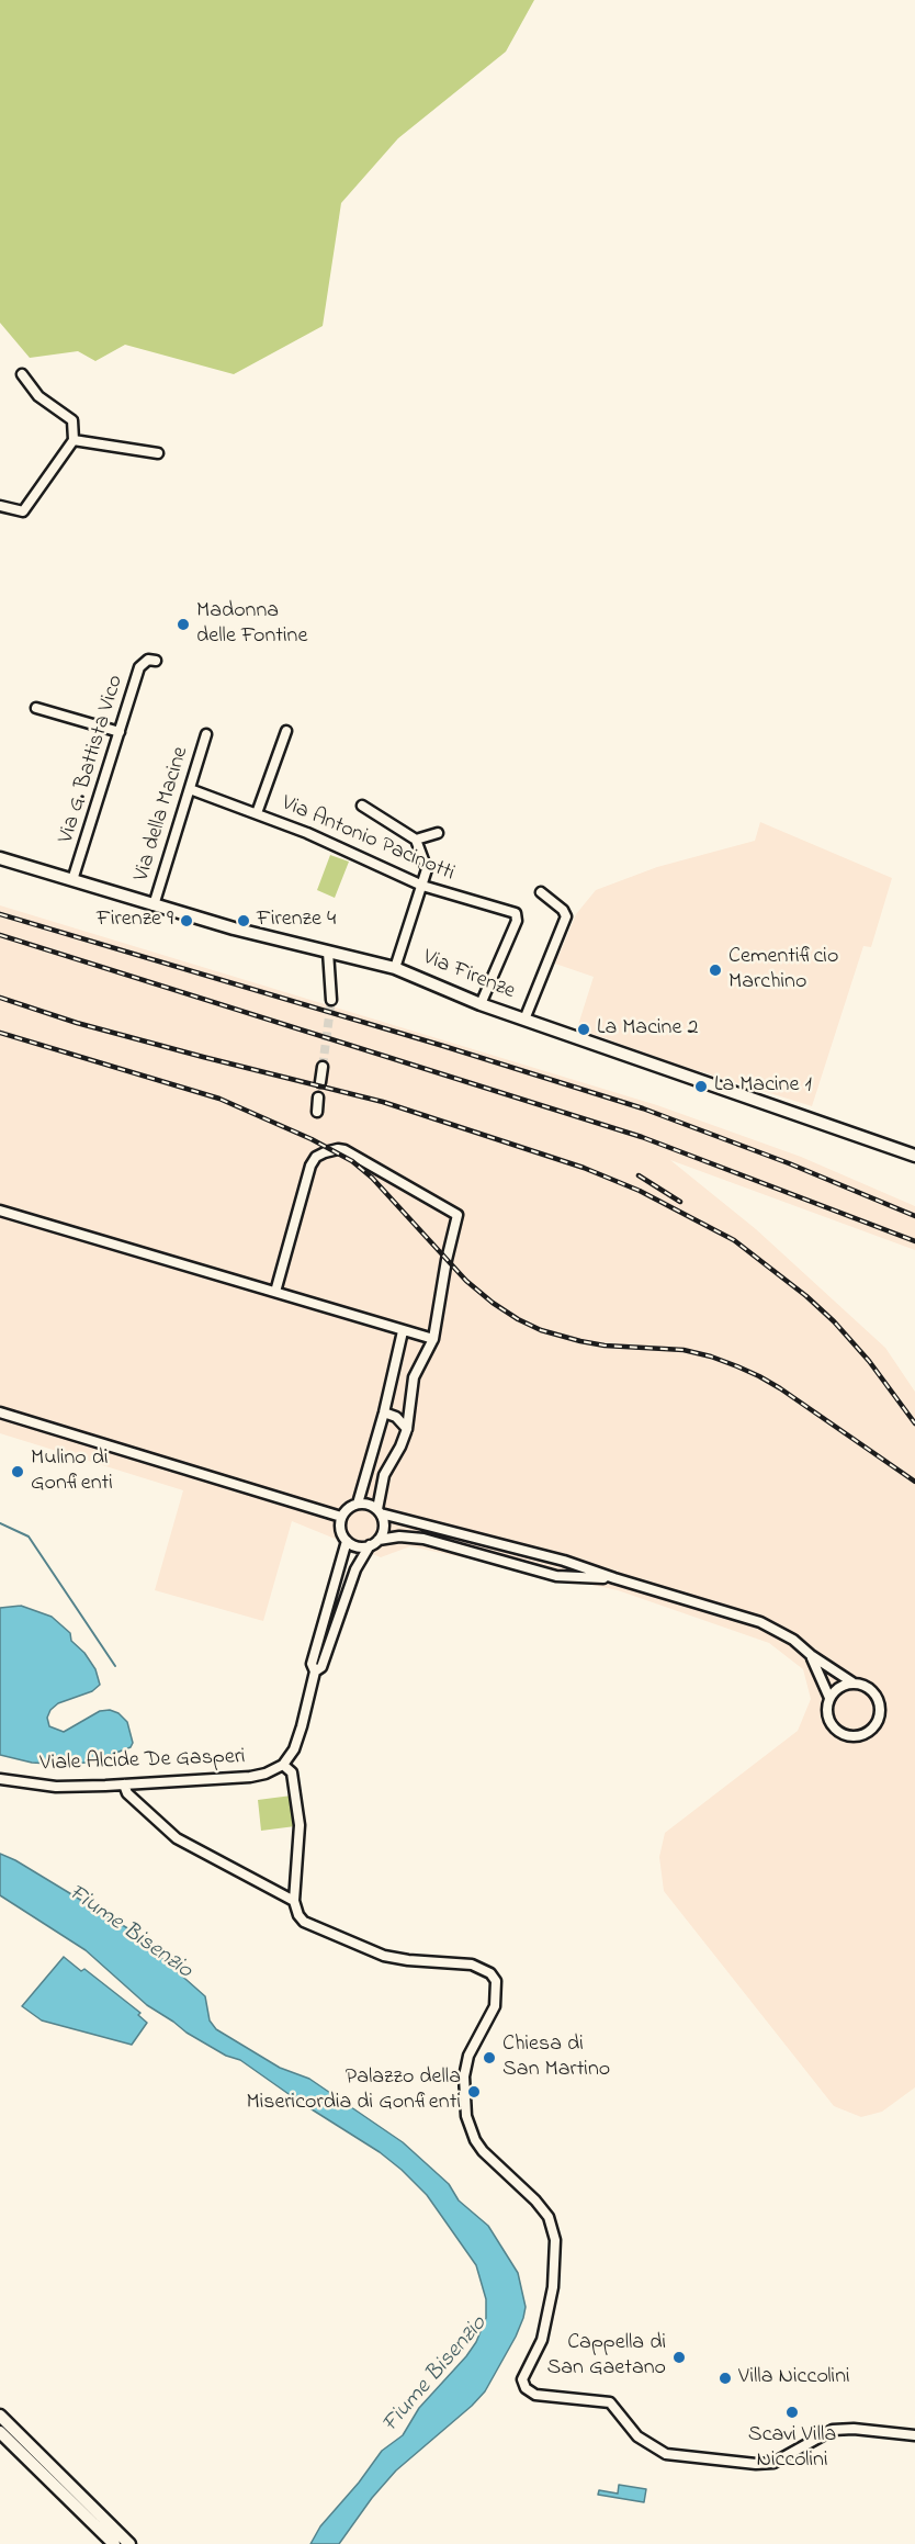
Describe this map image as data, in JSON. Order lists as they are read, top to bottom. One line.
{"streets":{"main road":["Via Firenze"],"street":["Via G. Battista Vico","Via della Macine","Via Antonio Pacinotti","Viale Alcide De Gasperi"]},"crossings":[["Via G. Battista Vico","Via Firenze"],["Via della Macine","Via Antonio Pacinotti"],["Via della Macine","Via Firenze"],["Via Antonio Pacinotti","Via Firenze"]],"water":["Fiume Bisenzio"],"places":["Madonna delle Fontine","Firenze 9","Firenze 4","Cementificio Marchino","La Macine 2","La Macine 1","Mulino di Gonfienti","Chiesa di San Martino","Palazzo della Misericordia di Gonfienti","Cappella di San Gaetano","Villa Niccolini","Scavi Villa Niccolini"]}
